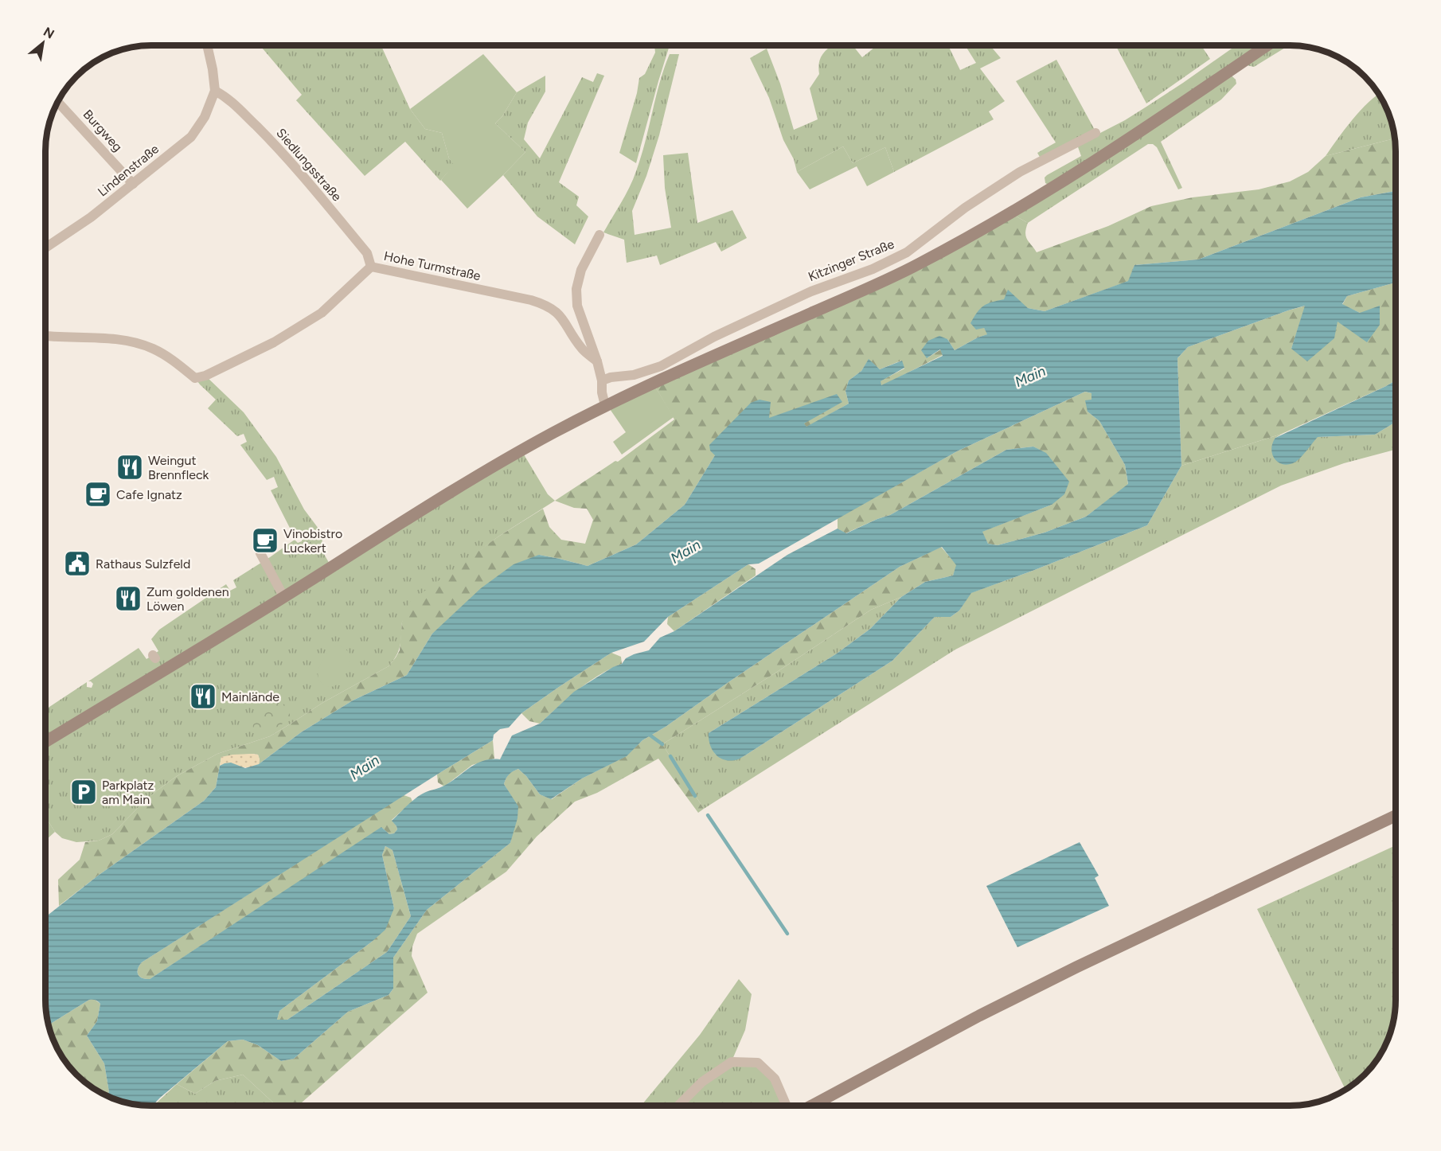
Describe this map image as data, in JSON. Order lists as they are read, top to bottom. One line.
{"streets":{"street":["Burgweg","Siedlungsstraße","Lindenstraße","Kitzinger Straße","Hohe Turmstraße"]},"crossings":[["Burgweg","Lindenstraße"],["Siedlungsstraße","Lindenstraße"],["Siedlungsstraße","Hohe Turmstraße"]],"water":["Main"],"places":{"restaurant":["Weingut Brennfleck","Zum goldenen Löwen","Mainlände"],"cafe":["Cafe Ignatz","Vinobistro Luckert"],"public building":["Rathaus Sulzfeld"],"parking":["Parkplatz am Main"]},"north":"top right"}
